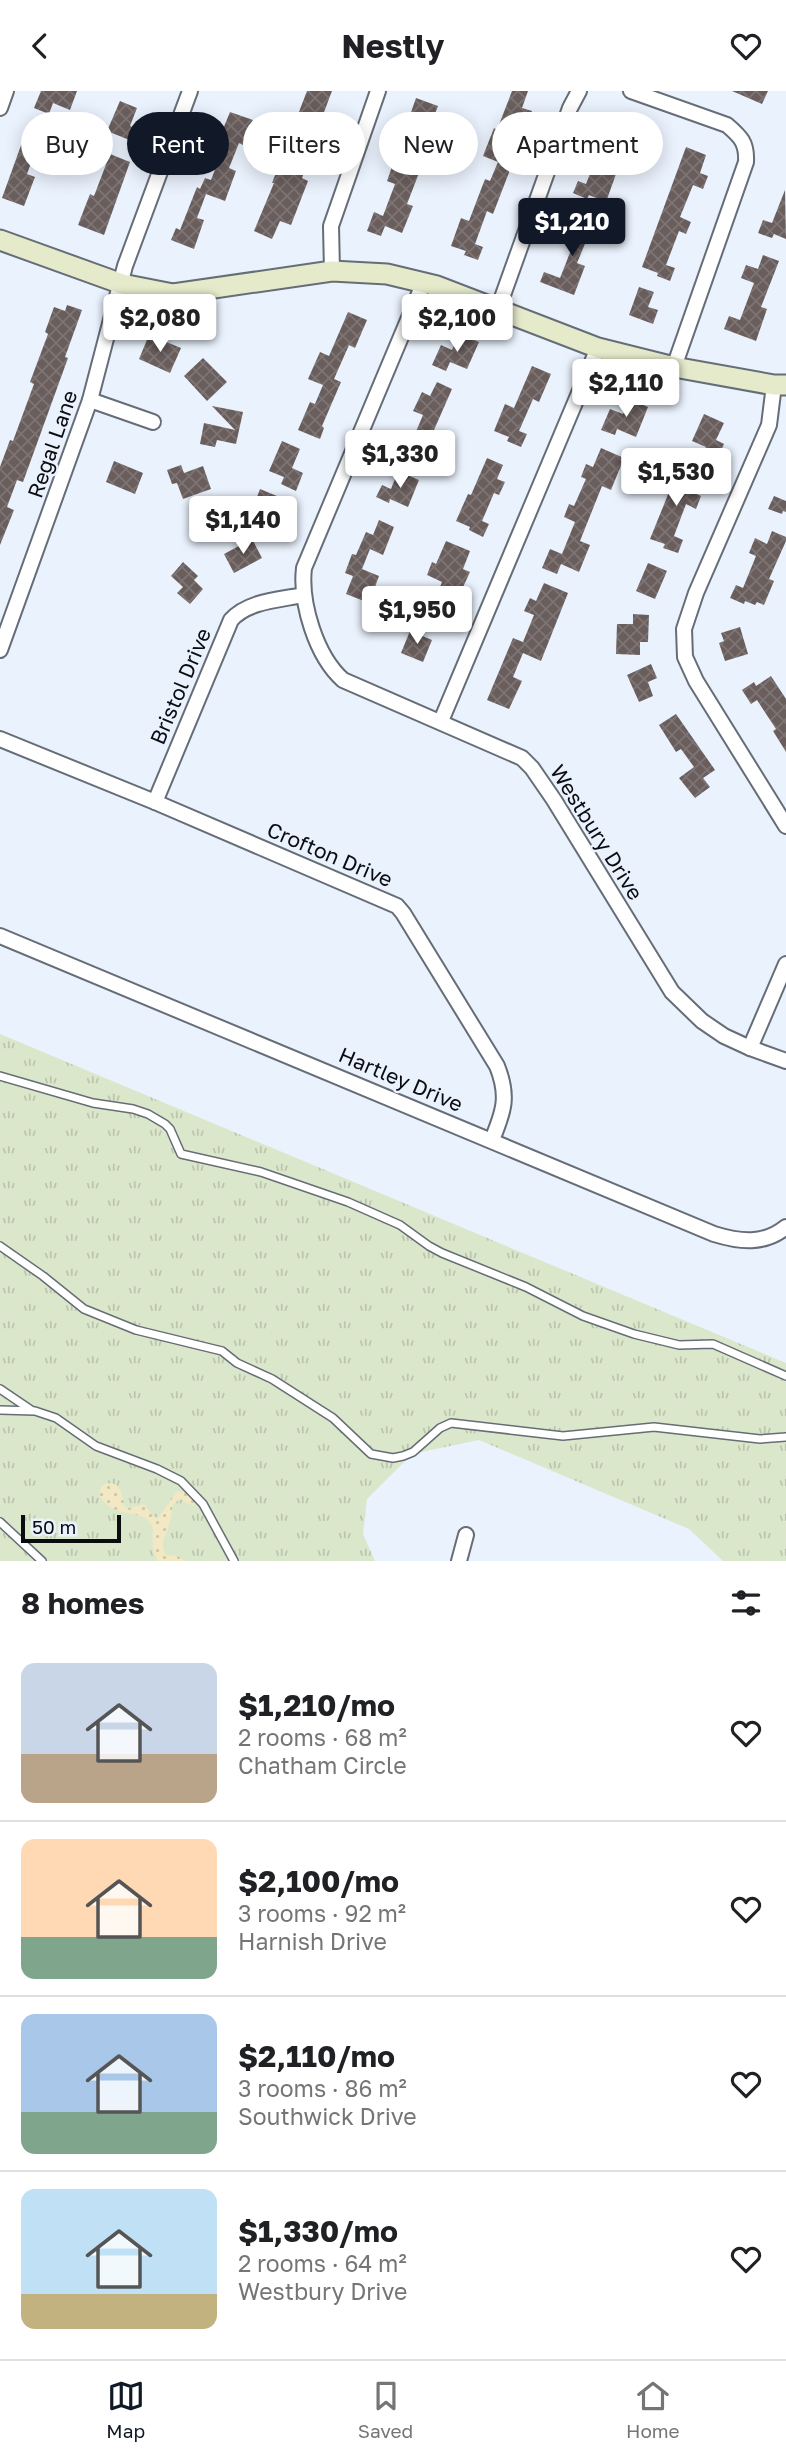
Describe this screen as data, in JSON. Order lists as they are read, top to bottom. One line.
{"streets":{"street":["Regal Lane","Bristol Drive","Westbury Drive","Crofton Drive","Hartley Drive"]},"crossings":[["Bristol Drive","Westbury Drive"],["Bristol Drive","Crofton Drive"],["Crofton Drive","Hartley Drive"]],"scale_bar":"50 m","page":{"header":"Nestly","chip":["Buy","Rent","Filters","New","Apartment"],"price":["$1,210","$2,080","$2,100","$2,110","$1,330","$1,530","$1,140","$1,950"],"scale":"50 m","heading":"8 homes","list":[{"name":"$1,210/mo","note":"2 rooms · 68 m² · Chatham Circle"},{"name":"$2,100/mo","note":"3 rooms · 92 m² · Harnish Drive"},{"name":"$2,110/mo","note":"3 rooms · 86 m² · Southwick Drive"},{"name":"$1,330/mo","note":"2 rooms · 64 m² · Westbury Drive"}],"tabs":["Map","Saved","Home"]}}
